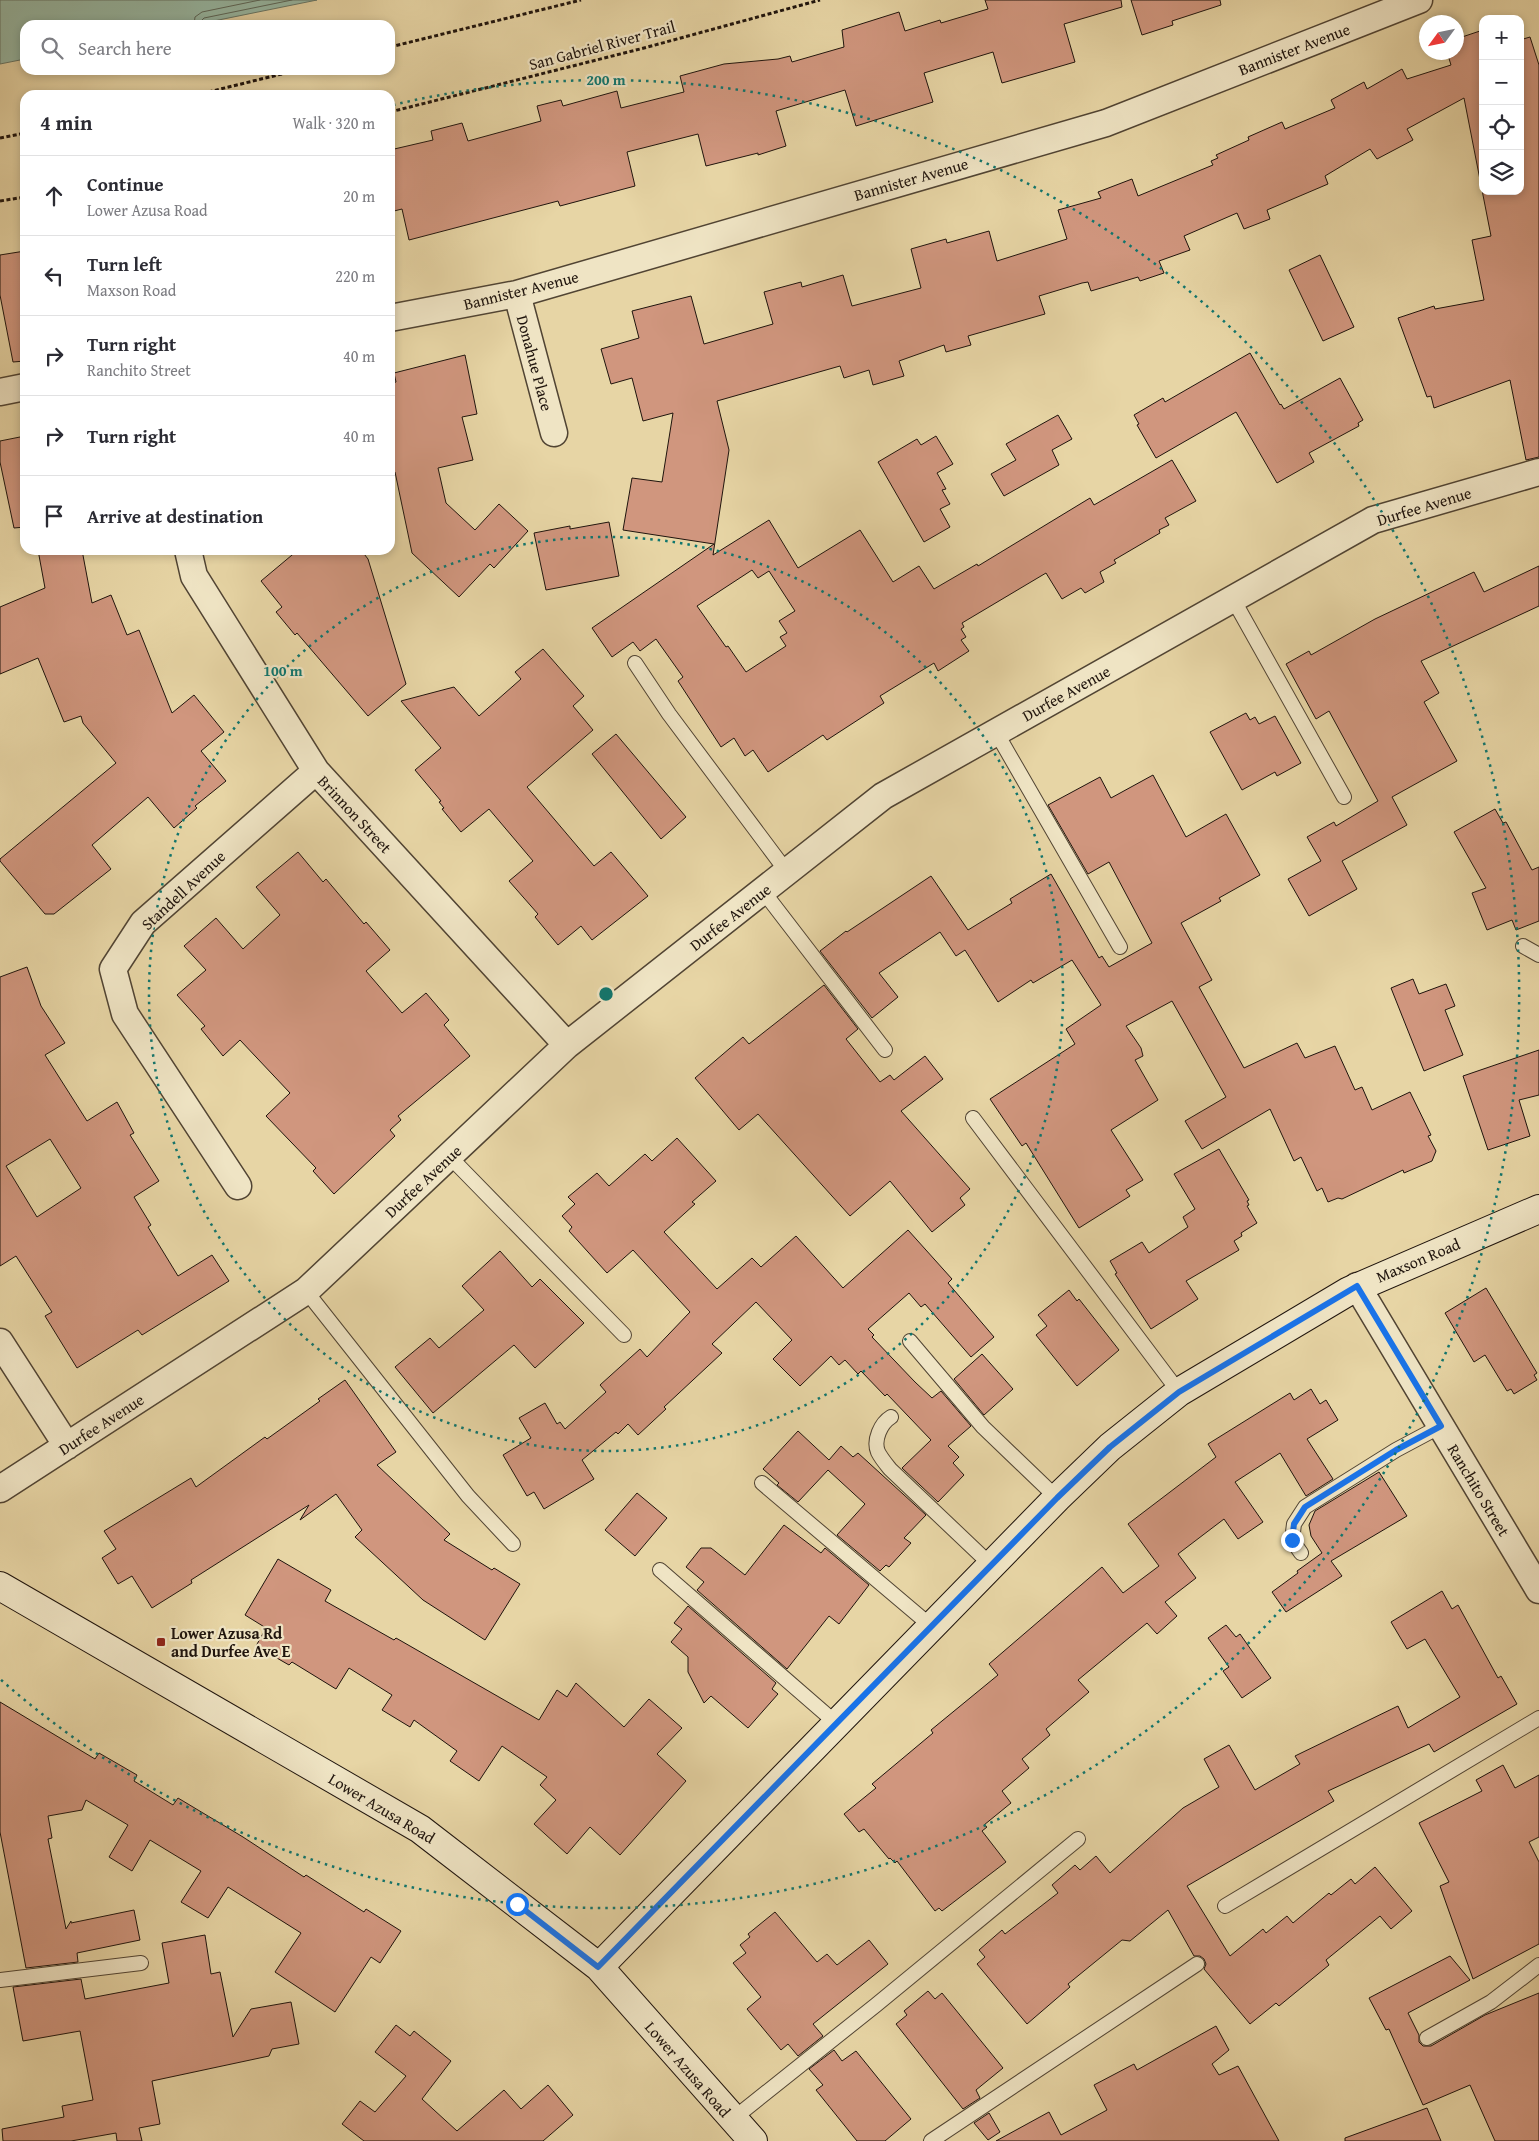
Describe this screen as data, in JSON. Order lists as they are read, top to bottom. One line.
{"streets":{"street":["Bannister Avenue","Donahue Place","Durfee Avenue","Brinnon Street","Standell Avenue","Maxson Road","Ranchito Street","Lower Azusa Road"],"path":["San Gabriel River Trail"]},"crossings":[["Bannister Avenue","Donahue Place"],["Durfee Avenue","Brinnon Street"],["Brinnon Street","Standell Avenue"],["Maxson Road","Ranchito Street"],["Maxson Road","Lower Azusa Road"]],"places":{"transit":["Lower Azusa Rd and Durfee Ave E"]},"north":"bottom left","page":{"map_buttons":["+","−"],"search":"Search here","heading":["4 min","Walk · 320 m"],"list":[["Continue","Lower Azusa Road","20 m"],["Turn left","Maxson Road","220 m"],["Turn right","Ranchito Street","40 m"],["Turn right","40 m"],"Arrive at destination"]},"rings":["200 m","100 m"]}
